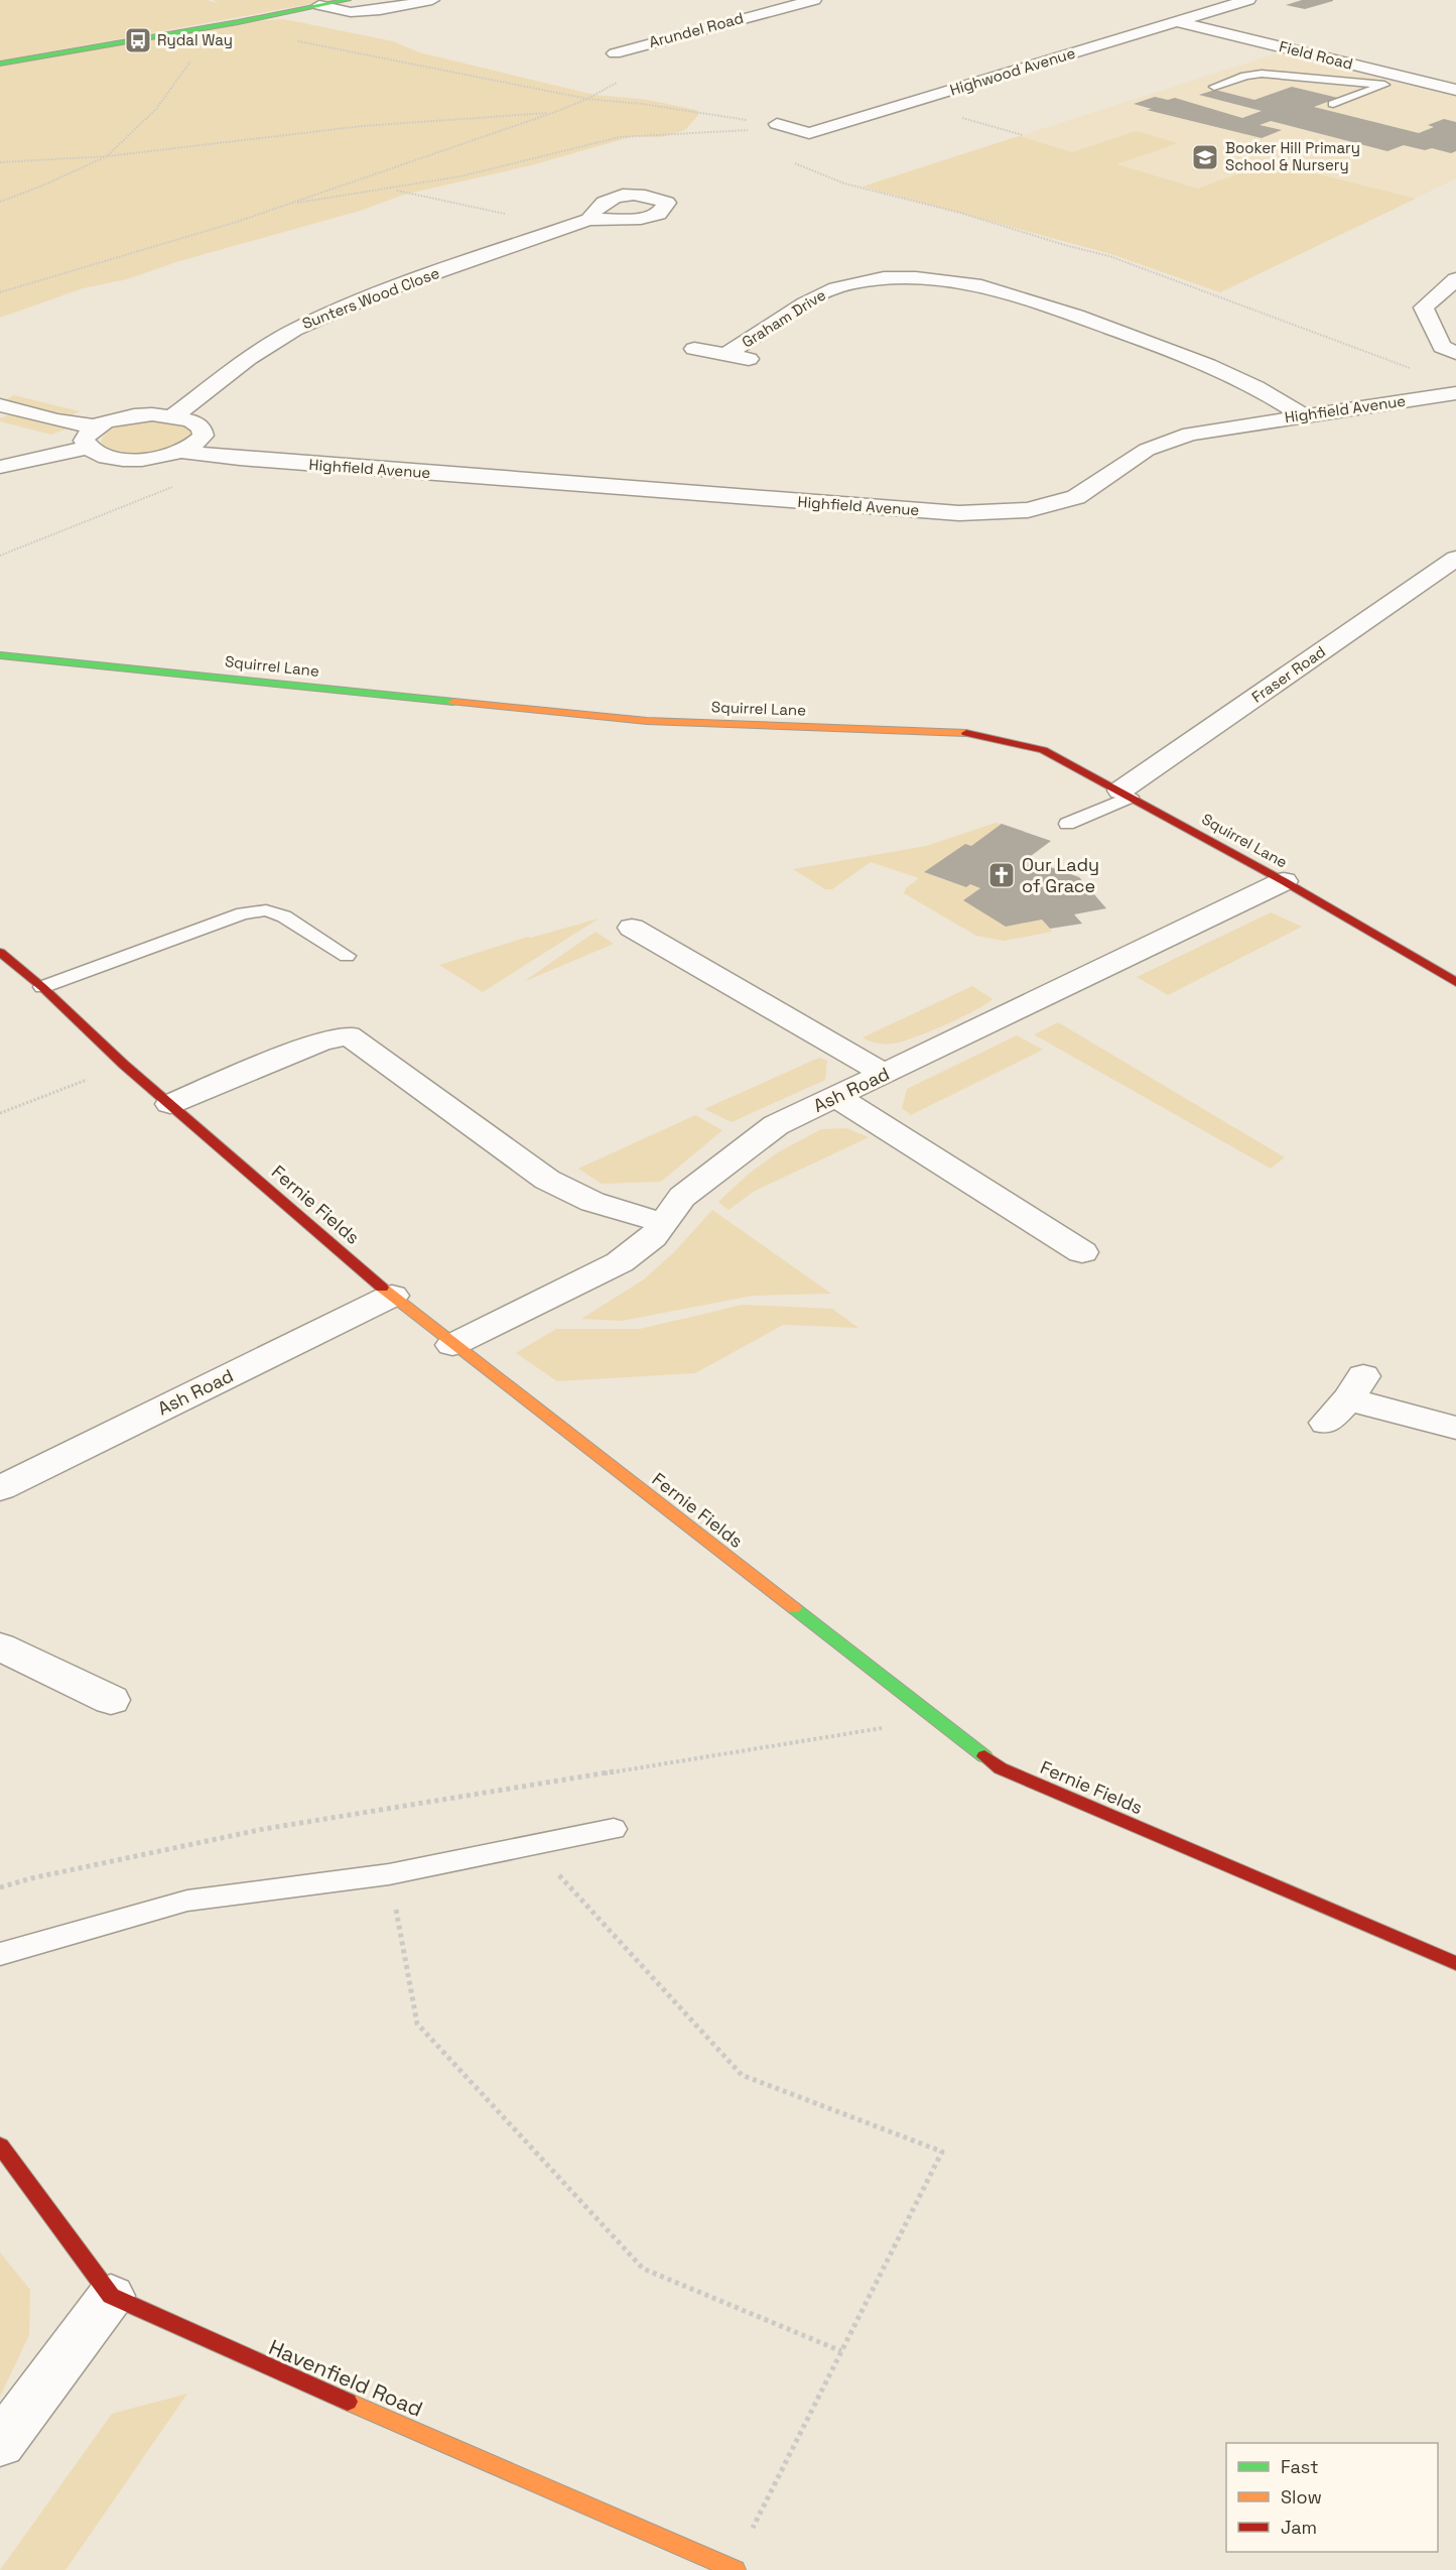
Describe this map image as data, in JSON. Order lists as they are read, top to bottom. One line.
{"streets":{"street":["Arundel Road","Field Road","Highwood Avenue","Sunters Wood Close","Graham Drive","Highfield Avenue","Squirrel Lane","Fraser Road","Ash Road","Fernie Fields","Havenfield Road"]},"crossings":[["Field Road","Highwood Avenue"],["Graham Drive","Highfield Avenue"],["Squirrel Lane","Fraser Road"],["Squirrel Lane","Ash Road"],["Ash Road","Fernie Fields"]],"places":{"bus stop":["Rydal Way"],"school or university":["Booker Hill Primary School & Nursery"],"church":["Our Lady of Grace"]},"legend":["Fast","Slow","Jam"]}
